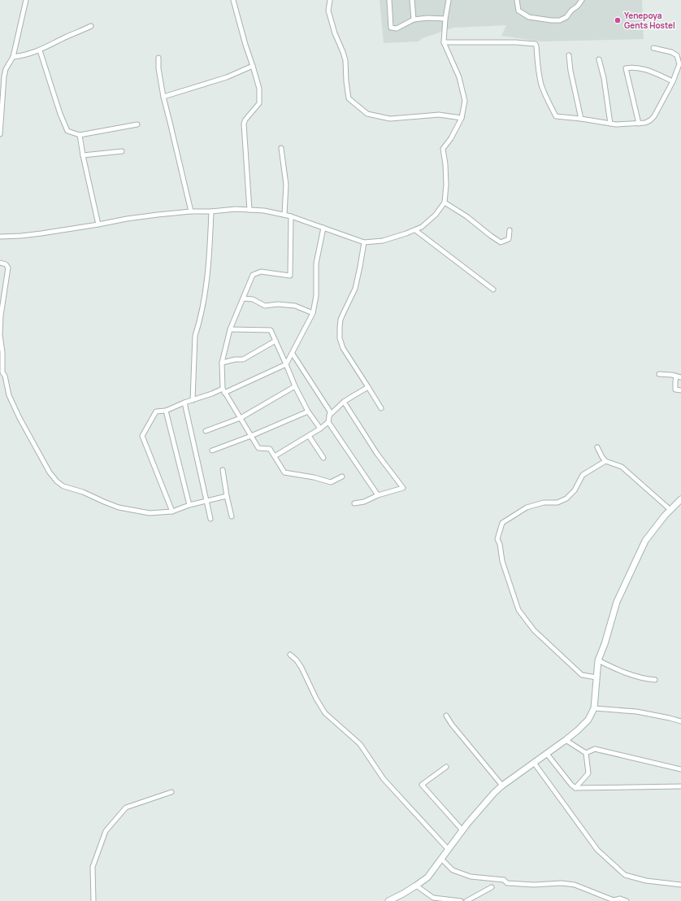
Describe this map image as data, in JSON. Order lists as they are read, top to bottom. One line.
{"places":["Yenepoya Gents Hostel"]}
